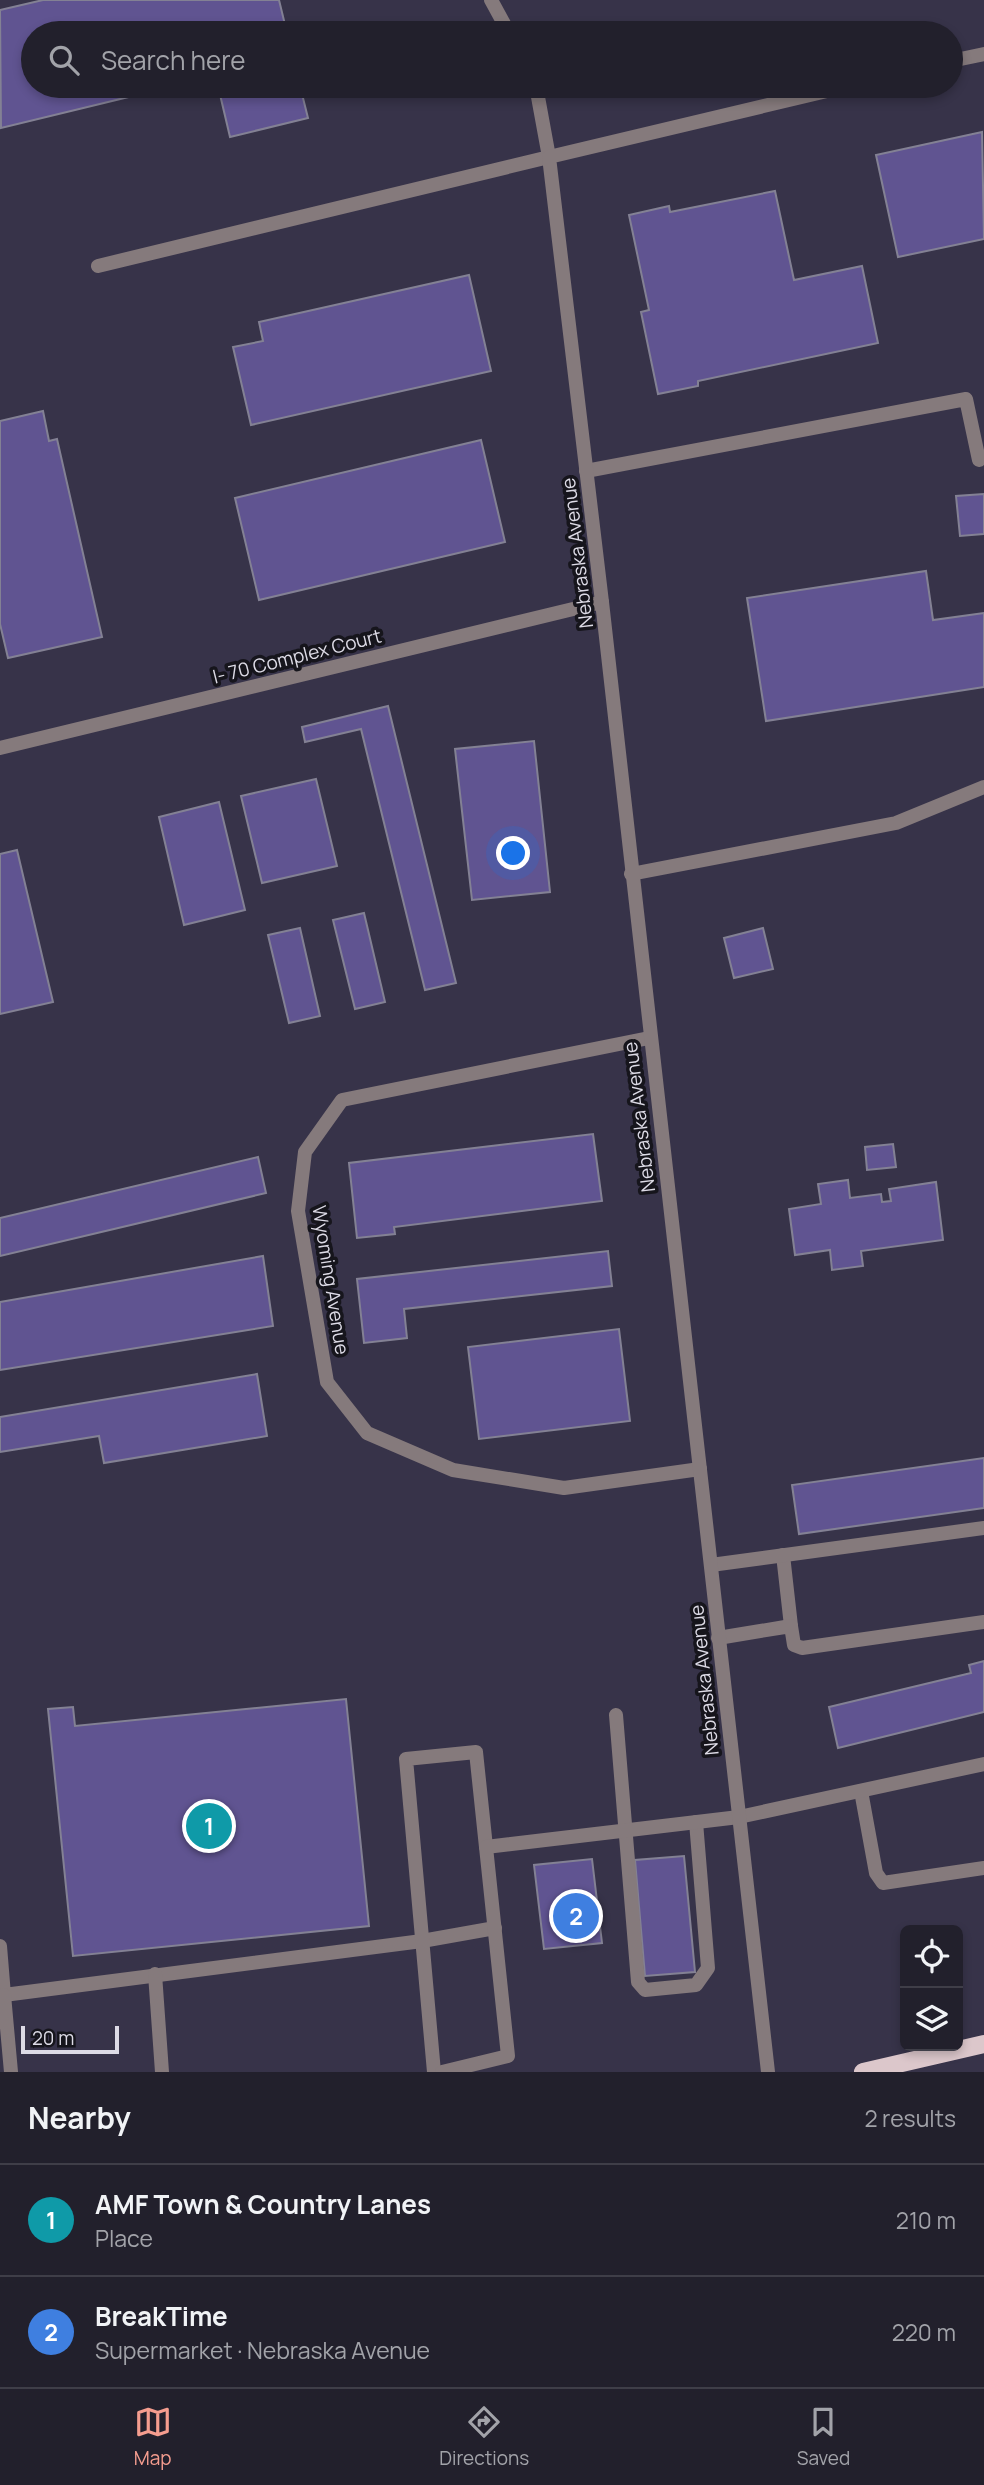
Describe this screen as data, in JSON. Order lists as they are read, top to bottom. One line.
{"streets":{"street":["Nebraska Avenue","I- 70 Complex Court","Wyoming Avenue"]},"crossings":[["Nebraska Avenue","I- 70 Complex Court"],["Nebraska Avenue","Wyoming Avenue"]],"scale_bar":"20 m","page":{"search":"Search here","pins":["1","2"],"scale":"20 m","heading":["Nearby","2 results"],"list":[{"mark":"1","name":"AMF Town & Country Lanes","note":"Place","value":"210 m"},{"mark":"2","name":"BreakTime","note":"Supermarket · Nebraska Avenue","value":"220 m"}],"nav":["Map","Directions","Saved"]}}
